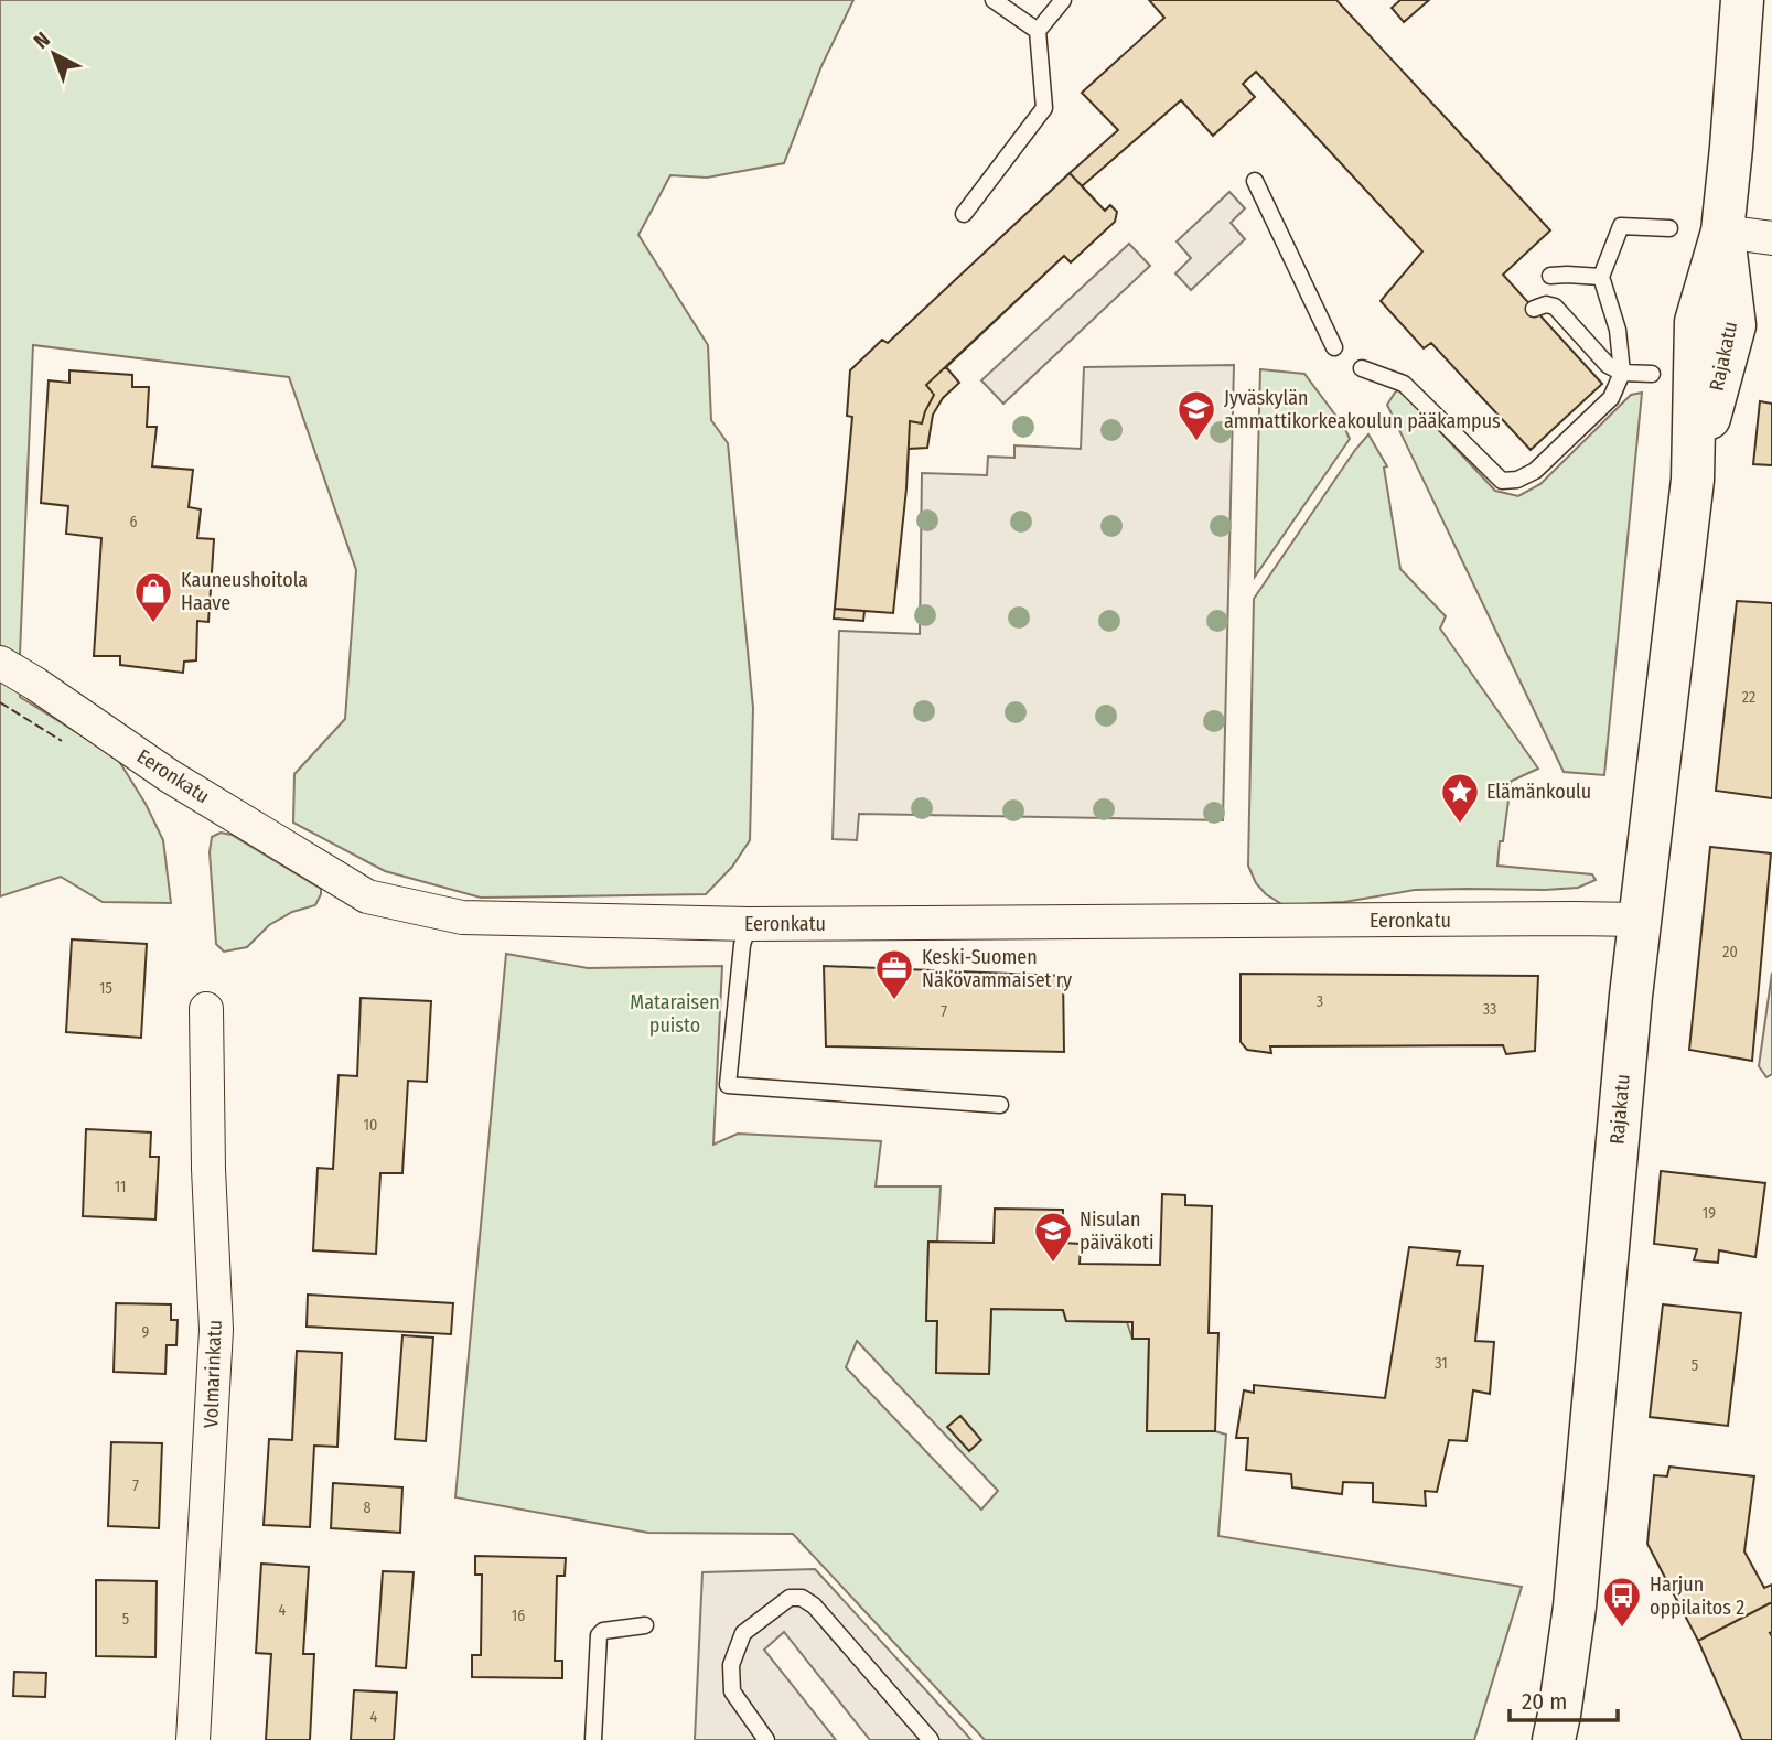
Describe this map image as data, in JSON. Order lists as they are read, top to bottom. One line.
{"streets":{"main road":["Rajakatu"],"street":["Eeronkatu","Volmarinkatu"]},"crossings":[["Rajakatu","Eeronkatu"]],"parks":["Mataraisen puisto"],"places":{"school or university":["Jyväskylän ammattikorkeakoulun pääkampus","Nisulan päiväkoti"],"shop":["Kauneushoitola Haave"],"place":["Elämänkoulu"],"office":["Keski-Suomen Näkövammaiset ry"],"bus stop":["Harjun oppilaitos 2"]},"house_numbers":["6","22","20","15","3","33","7","10","11","19","9","31","5","7","8","4","16","5","4"],"scale_bar":"20 m","north":"top left"}
